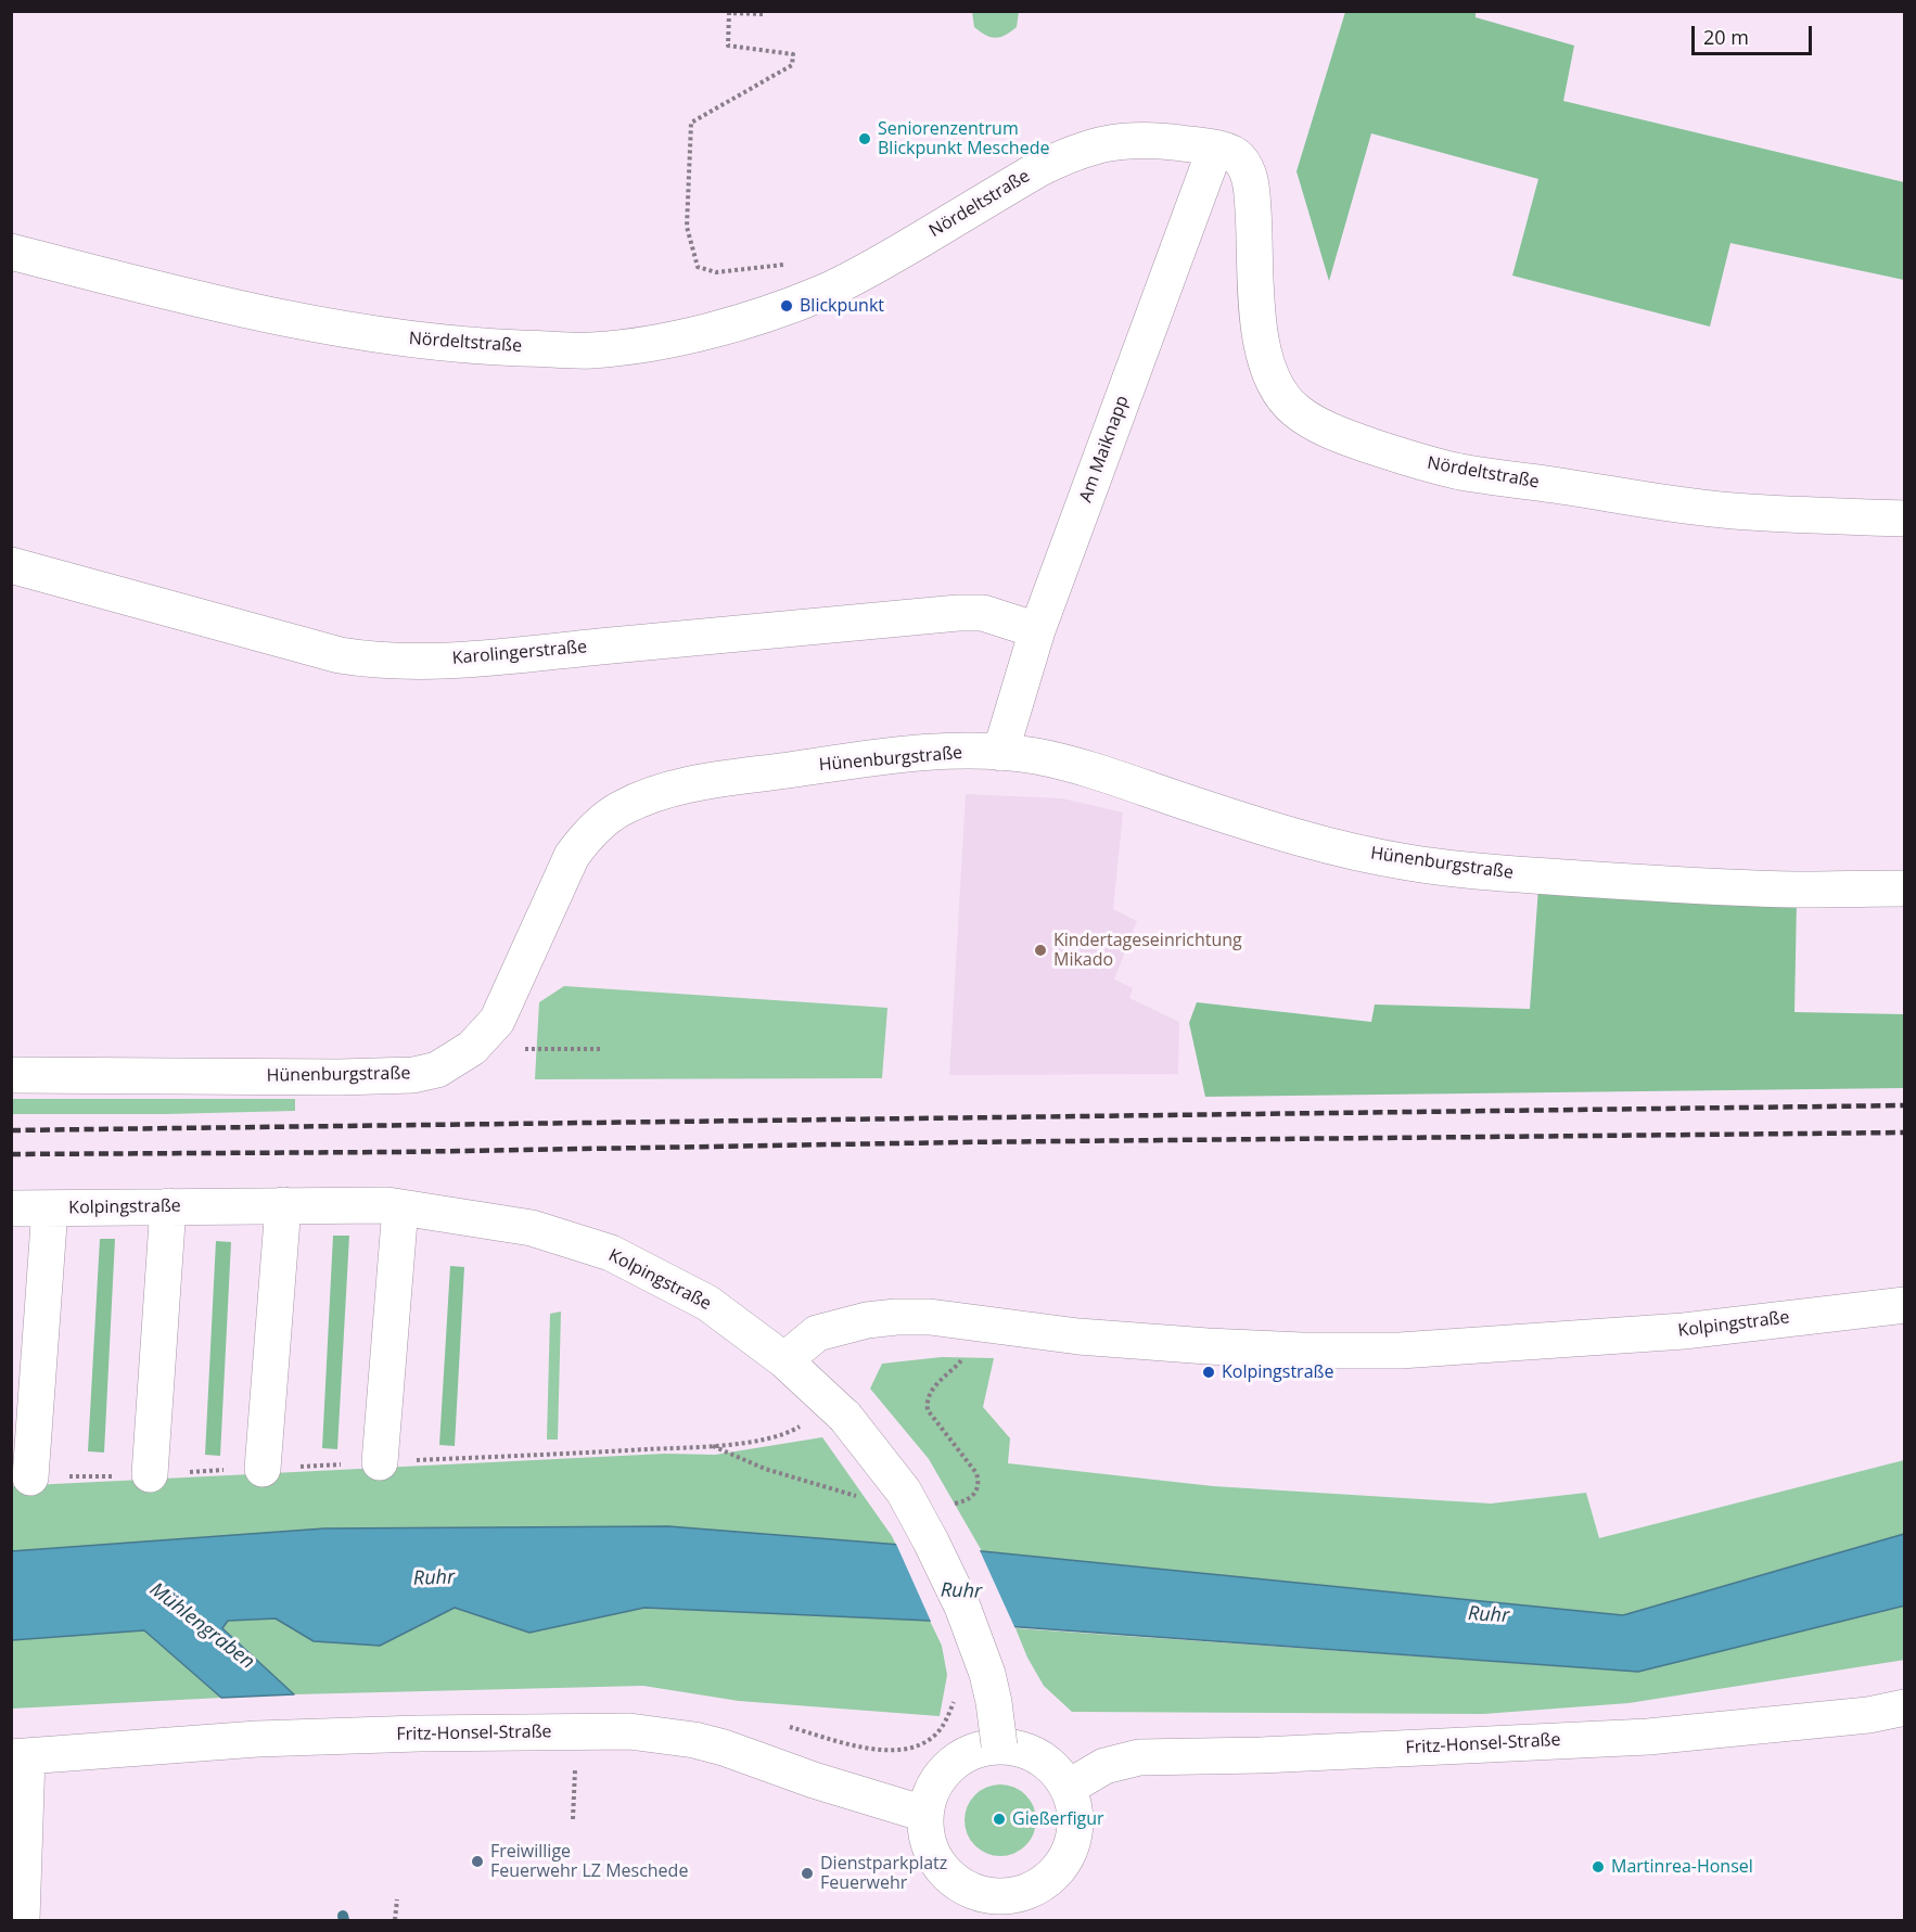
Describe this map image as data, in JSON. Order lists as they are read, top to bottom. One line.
{"streets":{"street":["Nördeltstraße","Am Maiknapp","Karolingerstraße","Hünenburgstraße","Kolpingstraße","Fritz-Honsel-Straße"]},"crossings":[["Nördeltstraße","Am Maiknapp"],["Am Maiknapp","Karolingerstraße"],["Am Maiknapp","Hünenburgstraße"]],"water":["Ruhr","Mühlengraben"],"places":["Seniorenzentrum Blickpunkt Meschede","Blickpunkt","Kindertageseinrichtung Mikado","Kolpingstraße","Gießerfigur","Freiwillige Feuerwehr LZ Meschede","Martinrea-Honsel","Dienstparkplatz Feuerwehr"],"scale_bar":"20 m"}
